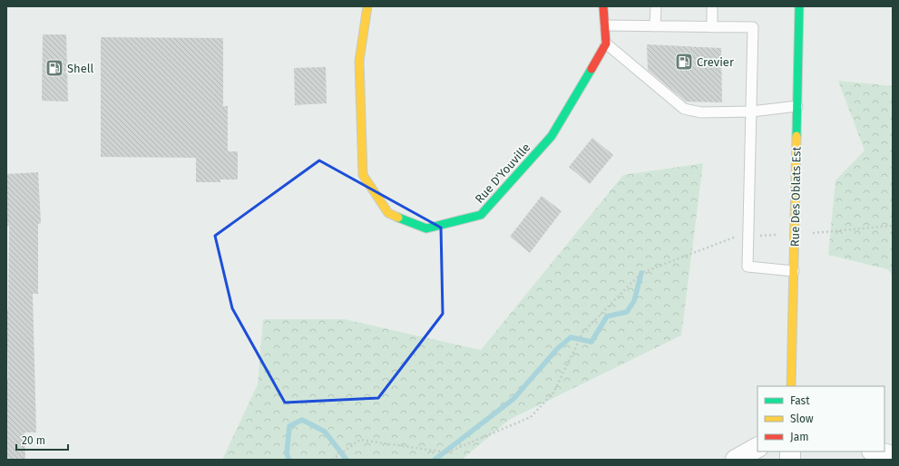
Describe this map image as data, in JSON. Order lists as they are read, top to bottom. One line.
{"streets":{"street":["Rue D'Youville","Rue Des Oblats Est"]},"places":{"fuel station":["Crevier","Shell"]},"legend":["Fast","Slow","Jam"],"scale_bar":"20 m"}
